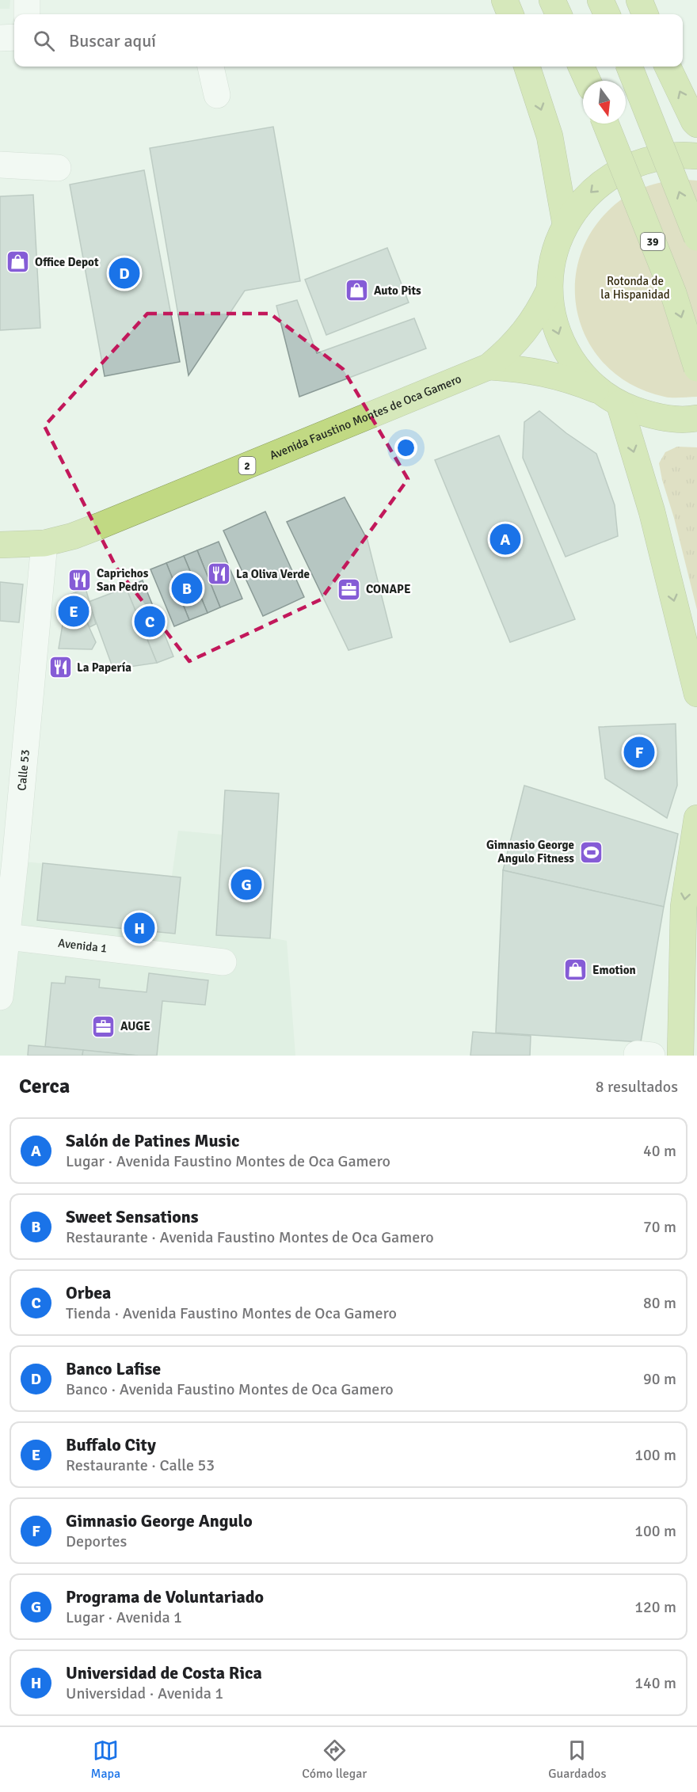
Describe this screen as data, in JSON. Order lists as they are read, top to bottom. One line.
{"streets":{"highway":["39","Avenida Faustino Montes de Oca Gamero","2"],"street":["Calle 53","Avenida 1"]},"crossings":[["Avenida Faustino Montes de Oca Gamero","2"],["Avenida Faustino Montes de Oca Gamero","Calle 53"],["Calle 53","Avenida 1"]],"parks":["Rotonda de la Hispanidad"],"places":{"shop":["Office Depot","Auto Pits","Emotion"],"restaurant":["La Oliva Verde","Caprichos San Pedro","La Papería"],"office":["CONAPE","AUGE"],"sports":["Gimnasio George Angulo Fitness"]},"north":"bottom","page":{"search":"Buscar aquí","pins":["D","A","B","E","C","F","G","H"],"heading":["Cerca","8 resultados"],"list":[{"mark":"A","name":"Salón de Patines Music","note":"Lugar · Avenida Faustino Montes de Oca Gamero","value":"40 m"},{"mark":"B","name":"Sweet Sensations","note":"Restaurante · Avenida Faustino Montes de Oca Gamero","value":"70 m"},{"mark":"C","name":"Orbea","note":"Tienda · Avenida Faustino Montes de Oca Gamero","value":"80 m"},{"mark":"D","name":"Banco Lafise","note":"Banco · Avenida Faustino Montes de Oca Gamero","value":"90 m"},{"mark":"E","name":"Buffalo City","note":"Restaurante · Calle 53","value":"100 m"},{"mark":"F","name":"Gimnasio George Angulo","note":"Deportes","value":"100 m"},{"mark":"G","name":"Programa de Voluntariado","note":"Lugar · Avenida 1","value":"120 m"},{"mark":"H","name":"Universidad de Costa Rica","note":"Universidad · Avenida 1","value":"140 m"}],"nav":["Mapa","Cómo llegar","Guardados"]}}
